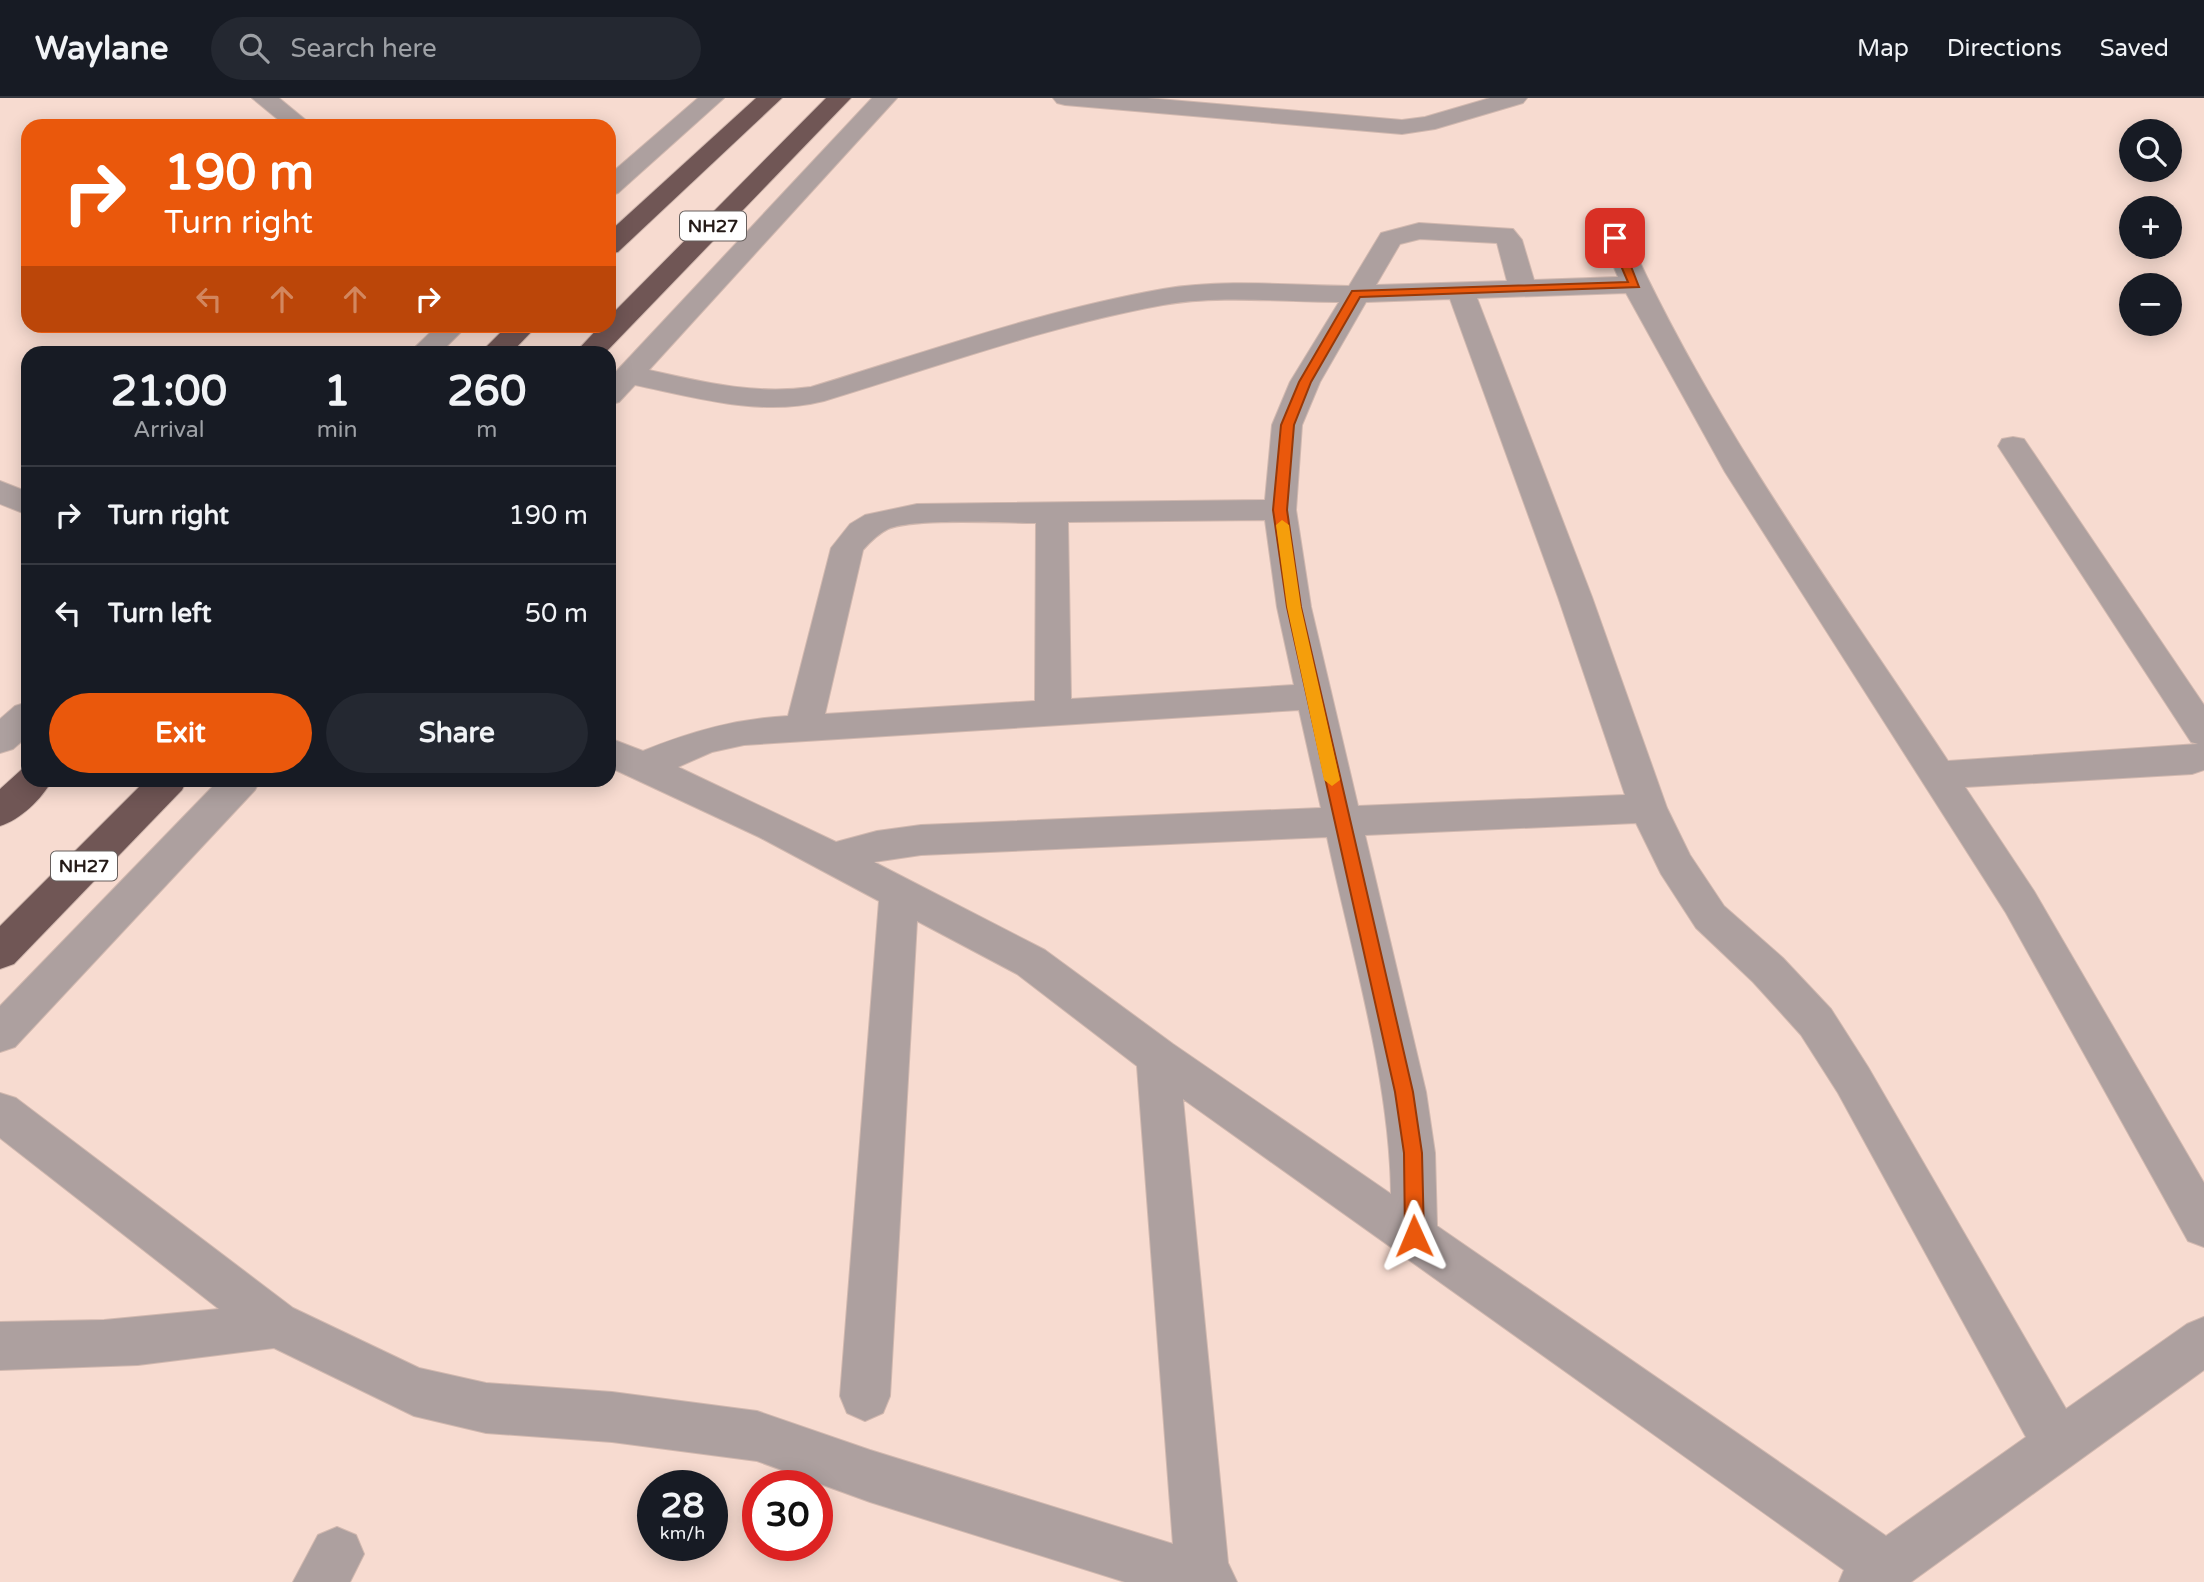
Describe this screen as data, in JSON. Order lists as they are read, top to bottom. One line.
{"streets":{"highway":["NH27"]},"page":{"header":"Waylane","search":"Search here","nav":["Map","Directions","Saved"],"map_buttons":["+","−"],"turn":["190 m","Turn right"],"eta":["21:00","Arrival","1","min","260","m"],"list":[{"name":"Turn right","value":"190 m"},{"name":"Turn left","value":"50 m"}],"buttons":["Exit","Share"],"speed":"28 km/h","limit":"30"}}
